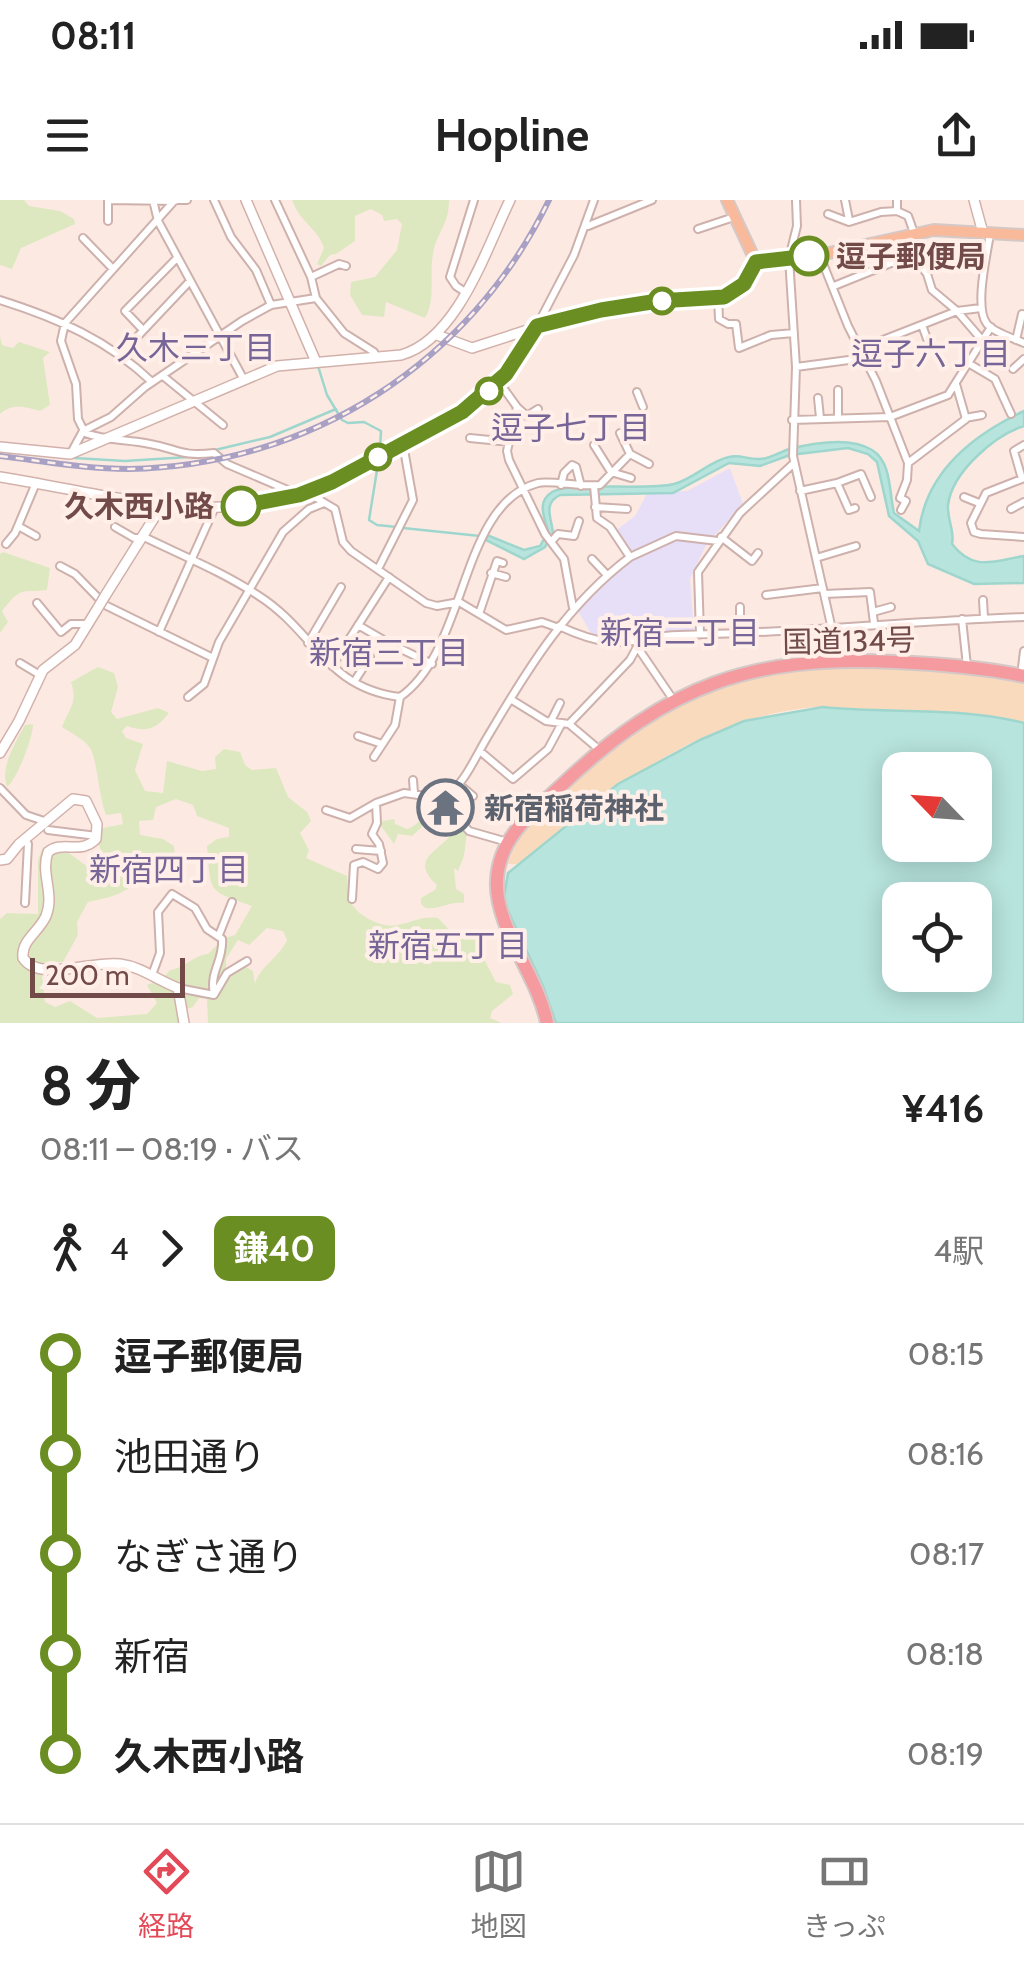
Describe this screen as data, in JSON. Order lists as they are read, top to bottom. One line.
{"streets":{"highway":["国道134号"]},"districts":["久木三丁目","逗子六丁目","逗子七丁目","新宿二丁目","新宿三丁目","新宿四丁目","新宿五丁目"],"places":{"other":["逗子郵便局","久木西小路"],"temple":["新宿稲荷神社"]},"lines":["bus line 鎌40"],"scale_bar":"200 m","north":"top left","page":{"status":"08:11","header":"Hopline","scale":"200 m","heading":["8 分","08:11 – 08:19 · バス","¥416"],"legs":["4","鎌40","4駅"],"list":[{"name":"逗子郵便局","value":"08:15"},{"name":"池田通り","value":"08:16"},{"name":"なぎさ通り","value":"08:17"},{"name":"新宿","value":"08:18"},{"name":"久木西小路","value":"08:19"}],"tabs":["経路","地図","きっぷ"]}}
